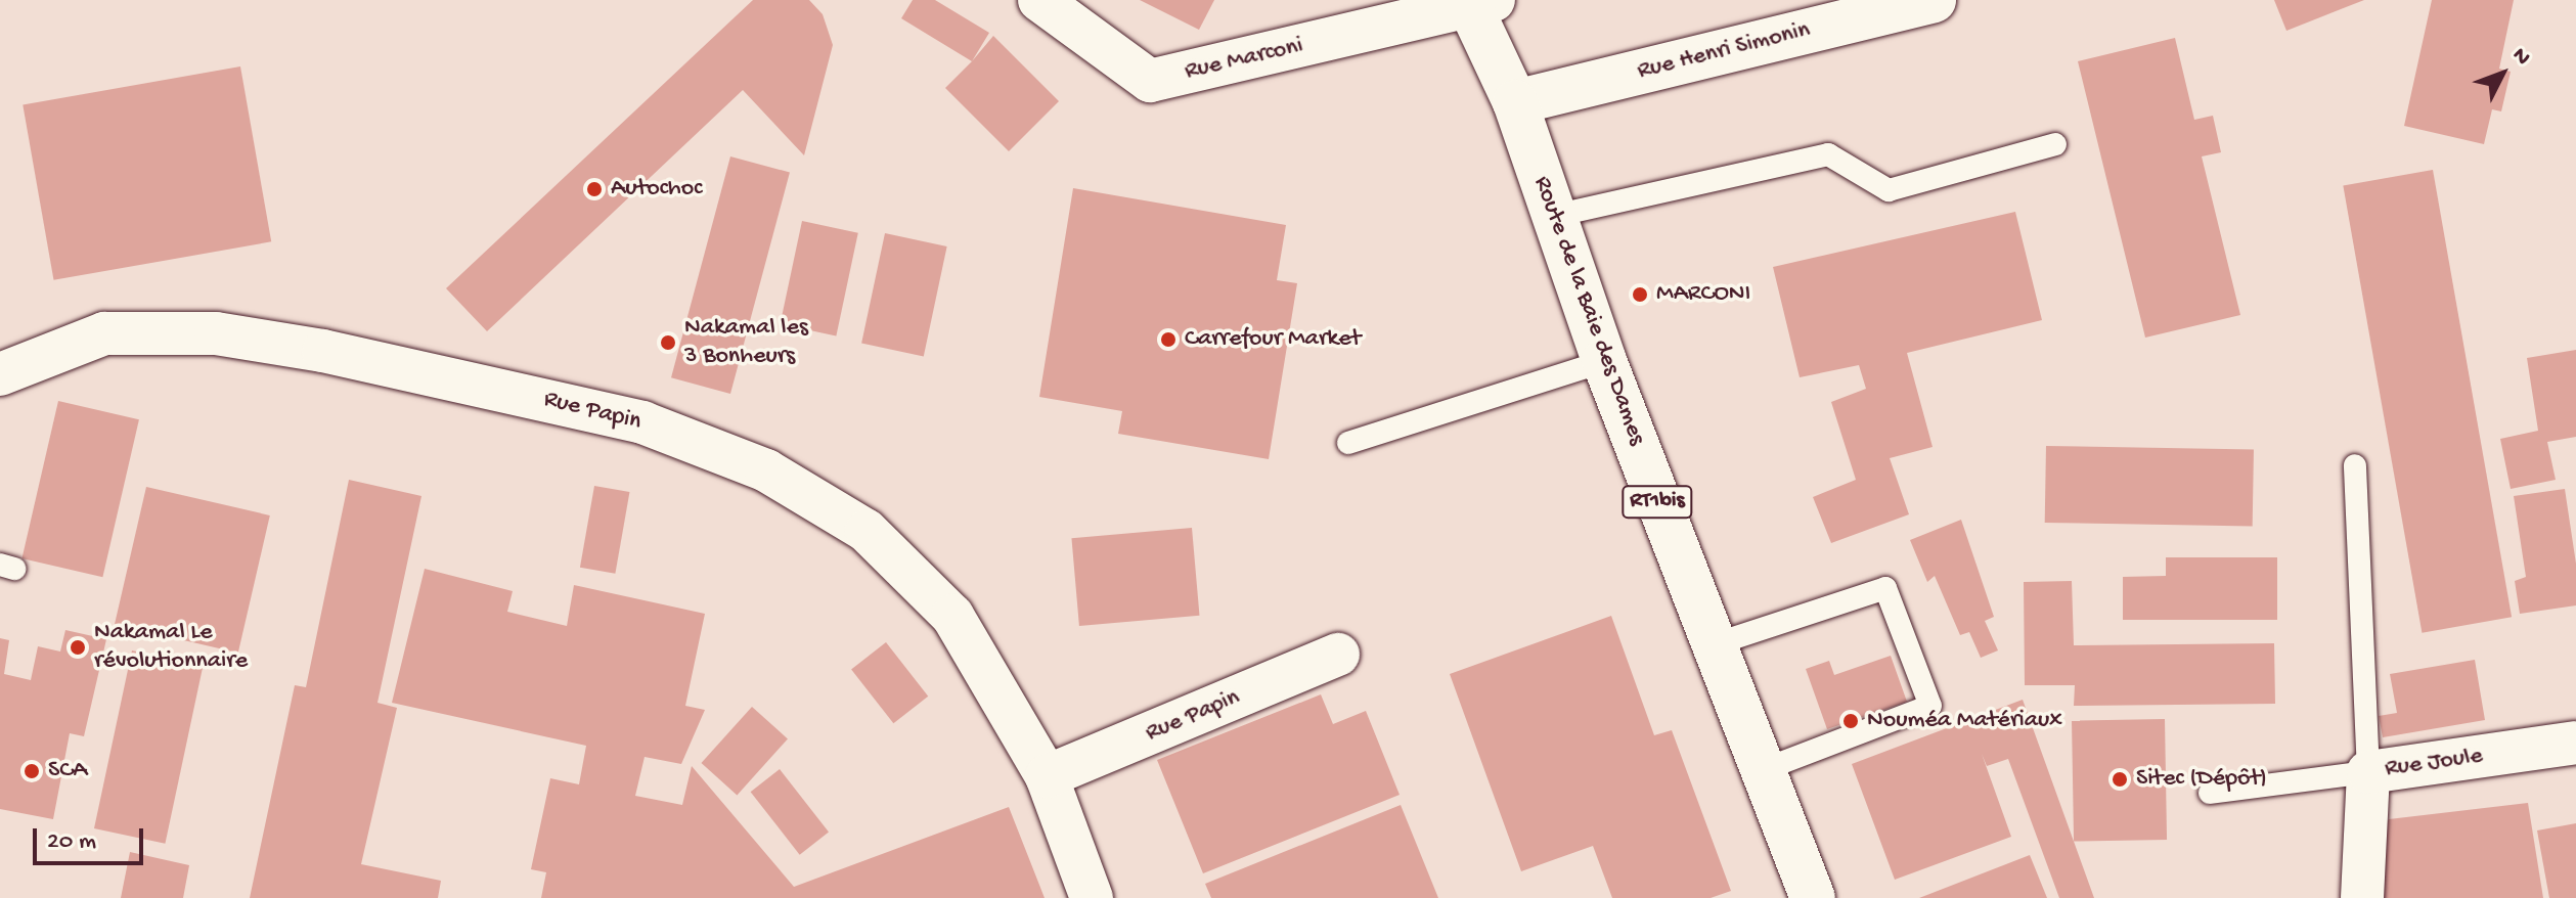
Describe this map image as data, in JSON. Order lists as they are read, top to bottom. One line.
{"streets":{"main road":["Rue Henri Simonin","Route de la Baie des Dames","RT1bis"],"street":["Rue Marconi","Rue Papin","Rue Joule"]},"crossings":[["Rue Henri Simonin","Route de la Baie des Dames"],["Rue Marconi","Route de la Baie des Dames"]],"places":["Autochoc","MARCONI","Carrefour Market","Nakamal les 3 Bonheurs","Nakamal Le révolutionnaire","Nouméa Matériaux","SCA","Sitec (Dépôt)"],"scale_bar":"20 m","north":"top right"}
